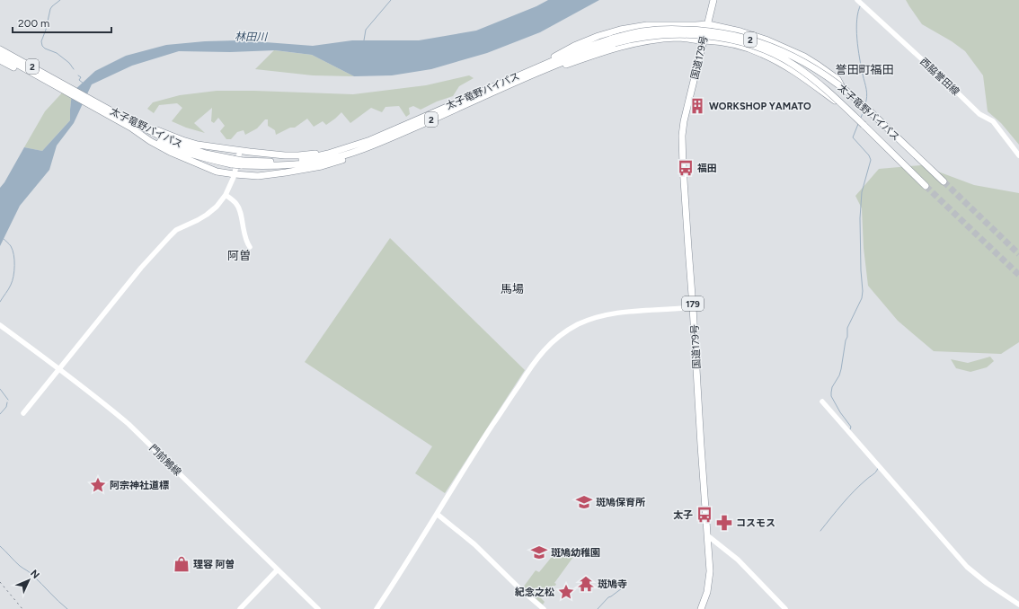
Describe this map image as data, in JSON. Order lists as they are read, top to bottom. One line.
{"streets":{"highway":["2","国道179号","太子竜野バイパス","179"],"street":["西脇誉田線","門前鵤線"]},"districts":["誉田町福田","阿曽","馬場"],"water":["林田川"],"places":{"building":["WORKSHOP YAMATO"],"bus stop":["福田","太子"],"place":["阿宗神社道標","紀念之松"],"school or university":["斑鳩保育所","斑鳩幼稚園"],"pharmacy":["コスモス"],"shop":["理容 阿曽"],"temple":["斑鳩寺"]},"scale_bar":"200 m","north":"top right"}
